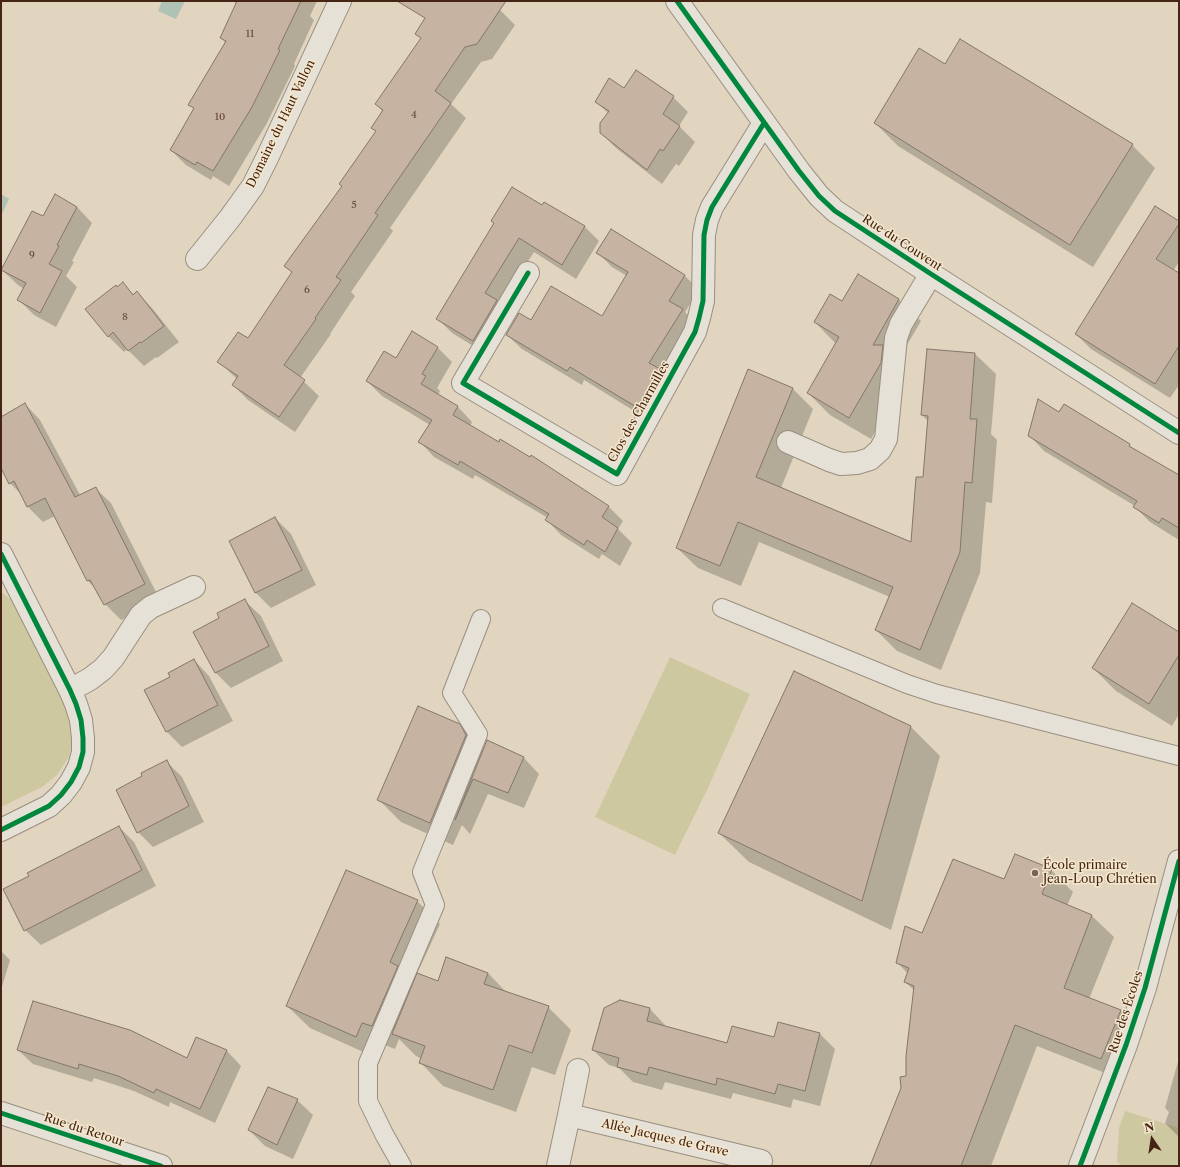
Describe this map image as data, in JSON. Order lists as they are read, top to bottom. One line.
{"streets":{"street":["Domaine du Haut Vallon","Rue du Couvent","Clos des Charmilles","Rue des Écoles","Rue du Retour","Allée Jacques de Grave"]},"crossings":[["Rue du Couvent","Clos des Charmilles"]],"places":["École primaire Jean-Loup Chrétien"],"house_numbers":["11","4","10","5","9","6","8"],"north":"top"}
